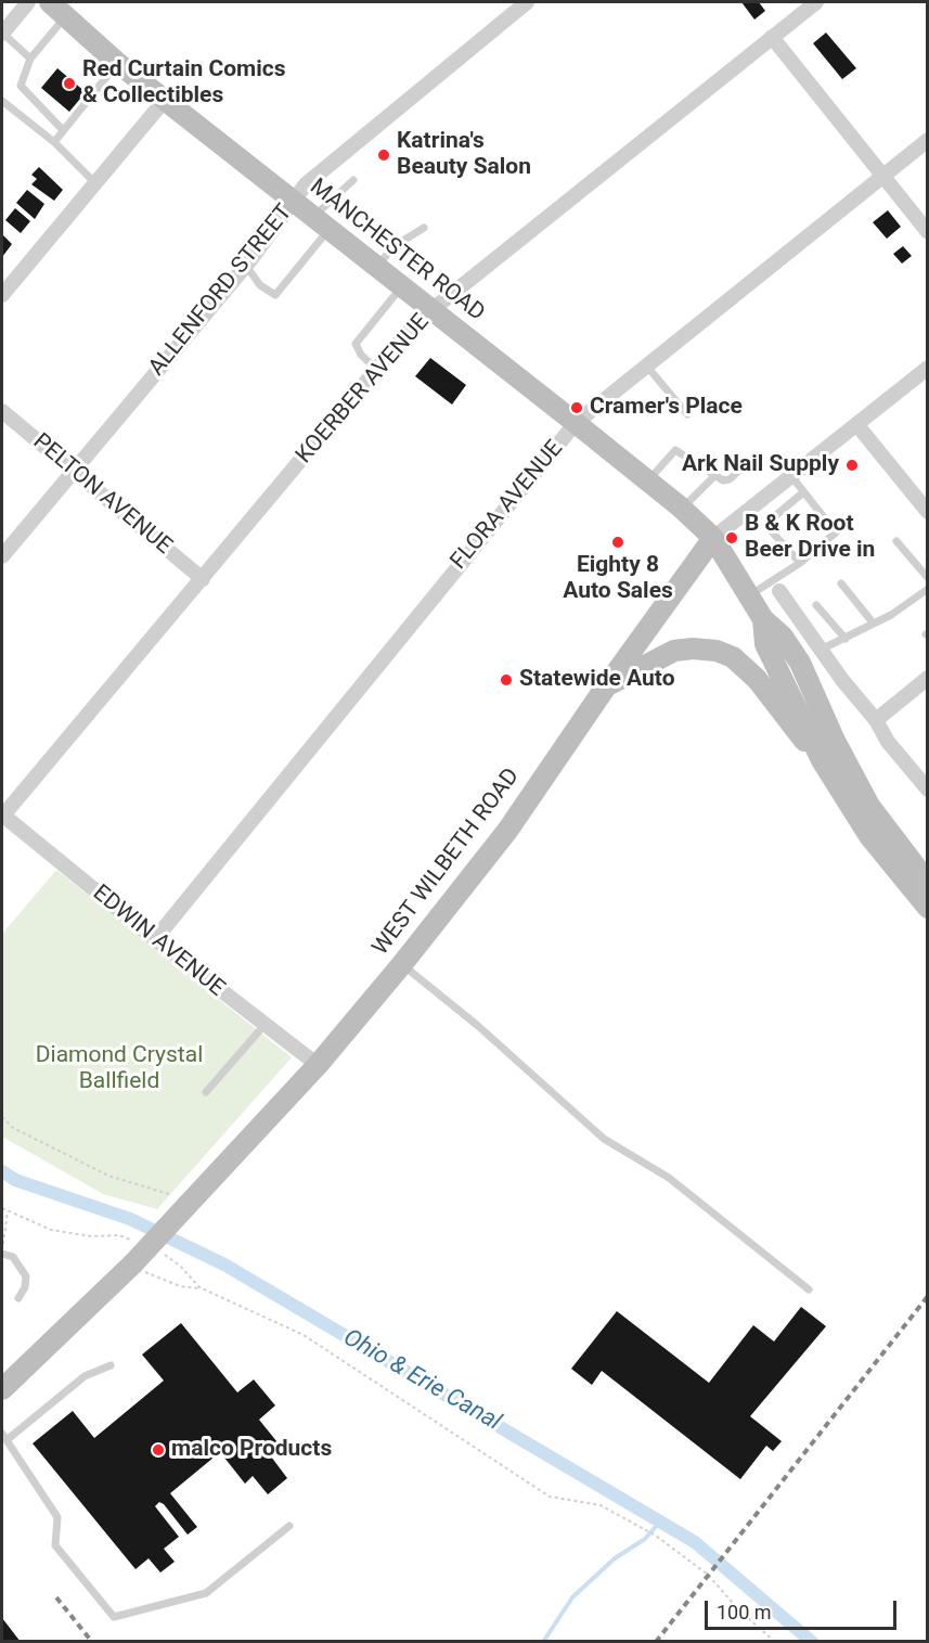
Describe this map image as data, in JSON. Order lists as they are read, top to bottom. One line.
{"streets":{"main road":["MANCHESTER ROAD","WEST WILBETH ROAD"],"street":["ALLENFORD STREET","KOERBER AVENUE","PELTON AVENUE","FLORA AVENUE","EDWIN AVENUE"]},"crossings":[["MANCHESTER ROAD","ALLENFORD STREET"],["MANCHESTER ROAD","KOERBER AVENUE"],["MANCHESTER ROAD","FLORA AVENUE"],["MANCHESTER ROAD","WEST WILBETH ROAD"],["ALLENFORD STREET","PELTON AVENUE"],["KOERBER AVENUE","PELTON AVENUE"],["KOERBER AVENUE","EDWIN AVENUE"],["FLORA AVENUE","EDWIN AVENUE"],["WEST WILBETH ROAD","EDWIN AVENUE"]],"water":["Ohio & Erie Canal"],"parks":["Diamond Crystal Ballfield"],"places":["Red Curtain Comics & Collectibles","Katrina's Beauty Salon","Cramer's Place","Ark Nail Supply","B & K Root Beer Drive in","Eighty 8 Auto Sales","Statewide Auto","malco Products"],"scale_bar":"100 m"}
